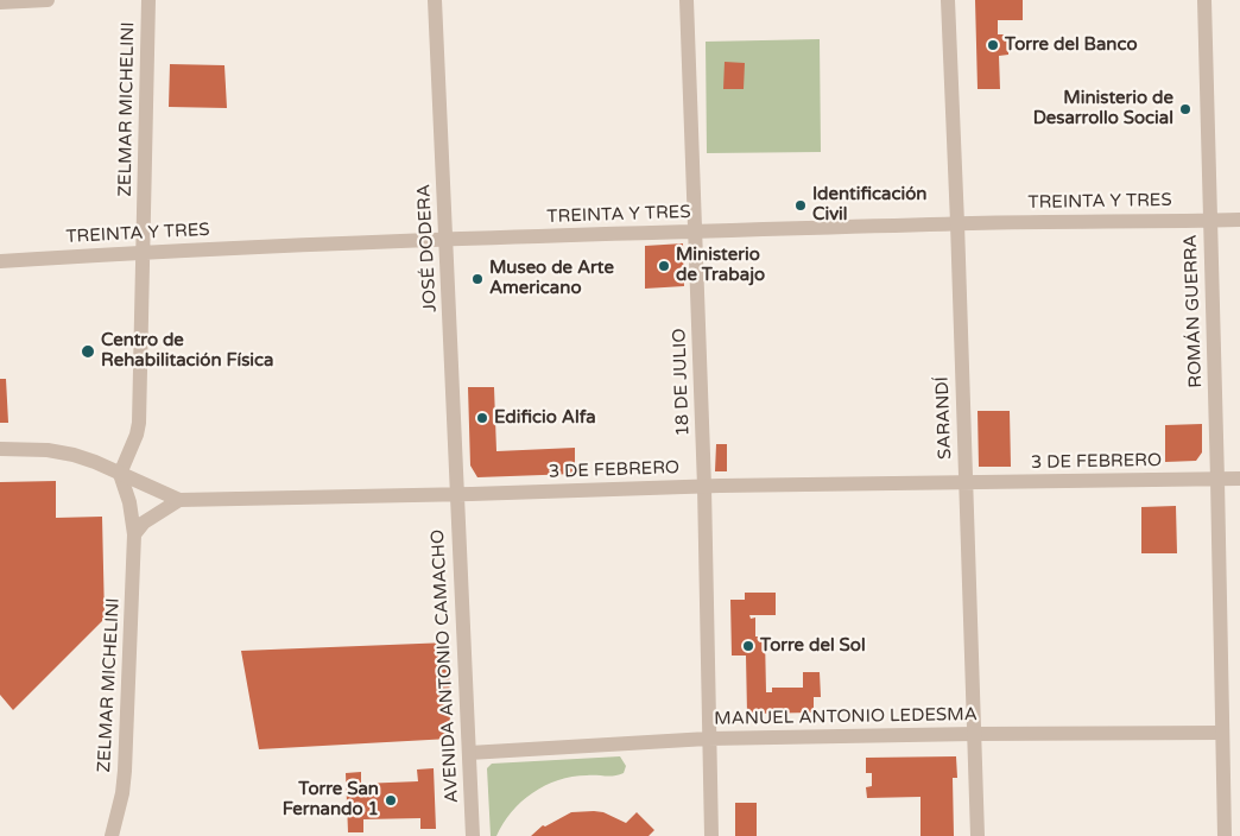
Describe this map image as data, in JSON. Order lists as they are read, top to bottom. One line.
{"streets":{"street":["ZELMAR MICHELINI","TREINTA Y TRES","JOSÉ DODERA","ROMÁN GUERRA","18 DE JULIO","SARANDÍ","3 DE FEBRERO","AVENIDA ANTONIO CAMACHO","MANUEL ANTONIO LEDESMA"]},"crossings":[["ZELMAR MICHELINI","TREINTA Y TRES"],["ZELMAR MICHELINI","3 DE FEBRERO"],["TREINTA Y TRES","JOSÉ DODERA"],["TREINTA Y TRES","ROMÁN GUERRA"],["TREINTA Y TRES","18 DE JULIO"],["TREINTA Y TRES","SARANDÍ"],["JOSÉ DODERA","3 DE FEBRERO"],["JOSÉ DODERA","AVENIDA ANTONIO CAMACHO"],["ROMÁN GUERRA","3 DE FEBRERO"],["ROMÁN GUERRA","MANUEL ANTONIO LEDESMA"],["18 DE JULIO","3 DE FEBRERO"],["18 DE JULIO","MANUEL ANTONIO LEDESMA"],["SARANDÍ","3 DE FEBRERO"],["SARANDÍ","MANUEL ANTONIO LEDESMA"],["3 DE FEBRERO","AVENIDA ANTONIO CAMACHO"],["AVENIDA ANTONIO CAMACHO","MANUEL ANTONIO LEDESMA"]],"places":["Torre del Banco","Ministerio de Desarrollo Social","Identificación Civil","Ministerio de Trabajo","Museo de Arte Americano","Centro de Rehabilitación Física","Edificio Alfa","Torre del Sol","Torre San Fernando 1"]}
